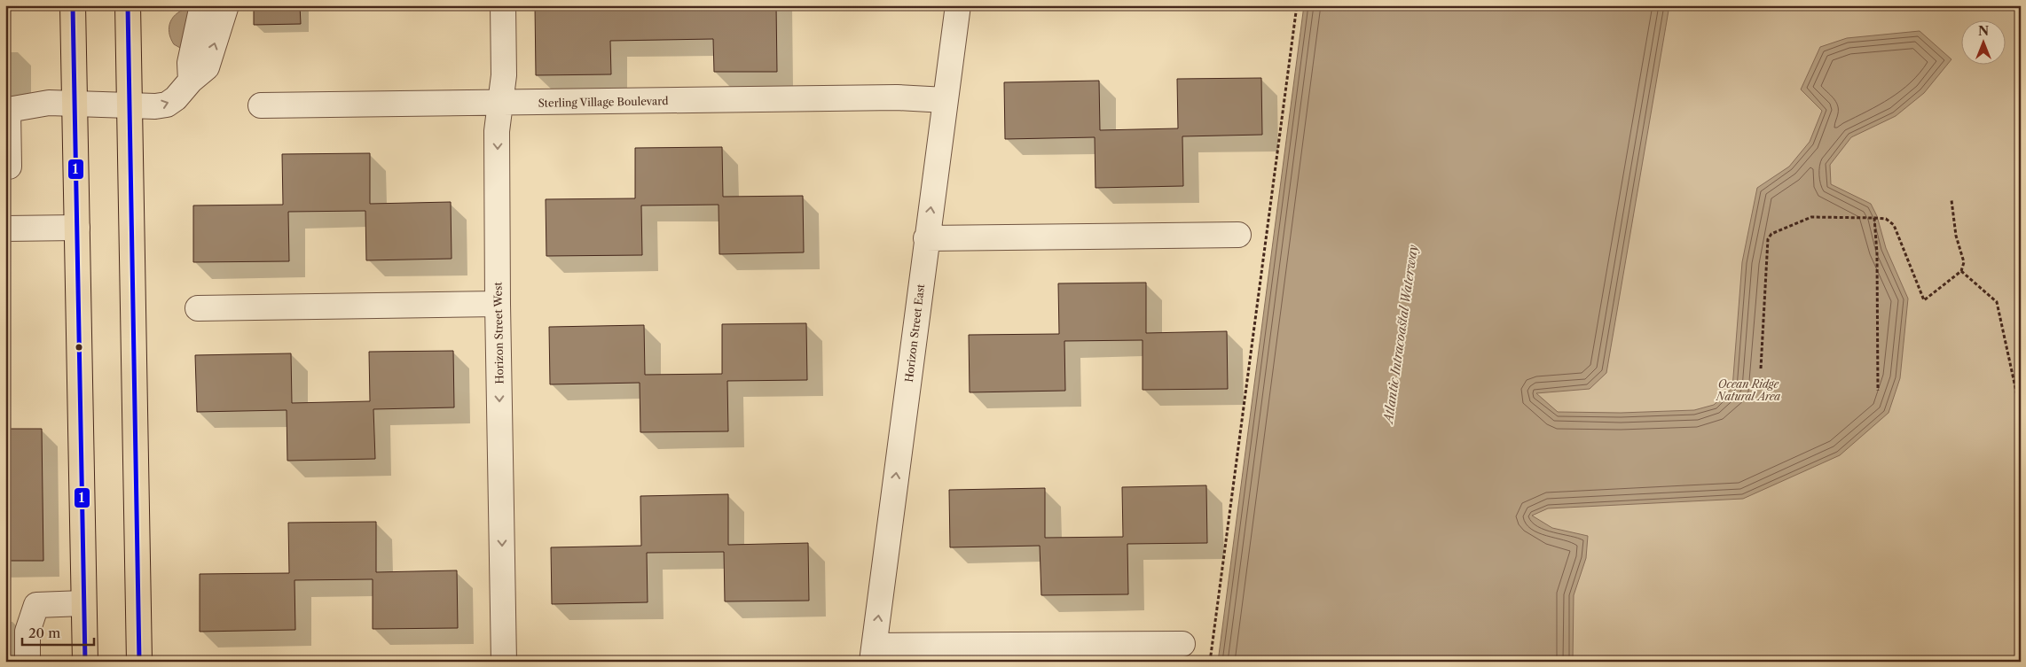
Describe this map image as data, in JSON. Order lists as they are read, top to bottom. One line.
{"streets":{"street":["Sterling Village Boulevard","Horizon Street West","Horizon Street East"]},"crossings":[["Sterling Village Boulevard","Horizon Street West"],["Sterling Village Boulevard","Horizon Street East"]],"one_way":["Horizon Street West","Horizon Street East"],"water":["Atlantic Intracoastal Waterway"],"parks":["Ocean Ridge Natural Area"],"lines":["transit line 1"],"scale_bar":"20 m","north":"top"}
